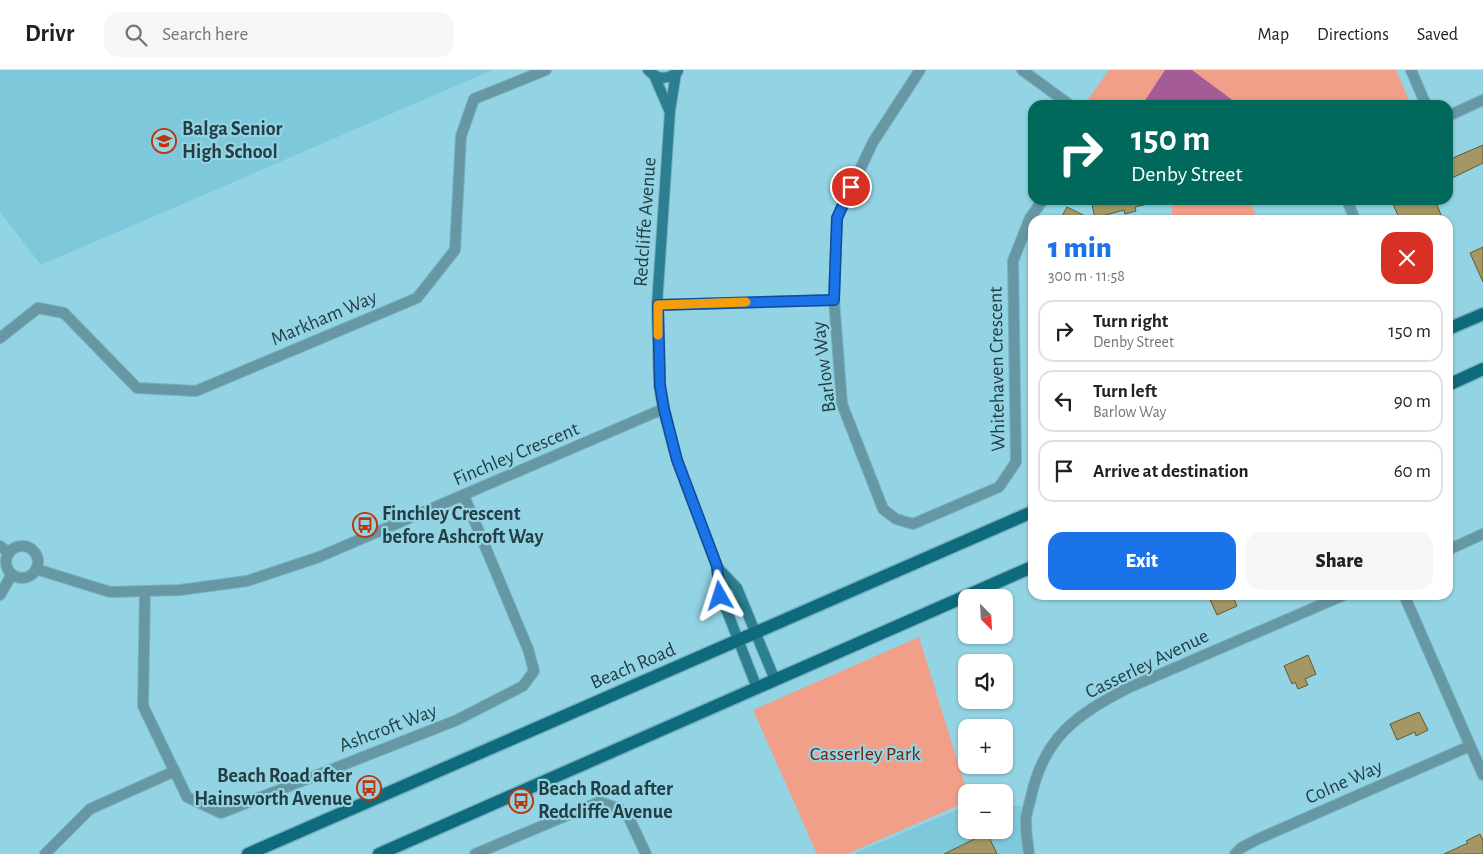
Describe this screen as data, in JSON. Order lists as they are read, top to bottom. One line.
{"streets":{"main road":["Beach Road"],"street":["Redcliffe Avenue","Markham Way","Barlow Way","Whitehaven Crescent","Finchley Crescent","Casserley Avenue","Ashcroft Way","Colne Way"]},"crossings":[["Redcliffe Avenue","Finchley Crescent"],["Redcliffe Avenue","Beach Road"],["Barlow Way","Whitehaven Crescent"],["Finchley Crescent","Ashcroft Way"]],"parks":["Casserley Park"],"places":{"school or university":["Balga Senior High School"],"bus stop":["Finchley Crescent before Ashcroft Way","Beach Road after Hainsworth Avenue","Beach Road after Redcliffe Avenue"]},"north":"bottom right","page":{"header":"Drivr","search":"Search here","nav":["Map","Directions","Saved"],"turn":["150 m","Denby Street"],"heading":["1 min","300 m · 11:58"],"list":[{"name":"Turn right","note":"Denby Street","value":"150 m"},{"name":"Turn left","note":"Barlow Way","value":"90 m"},{"name":"Arrive at destination","value":"60 m"}],"buttons":["Exit","Share"],"map_buttons":["+","−"]}}
